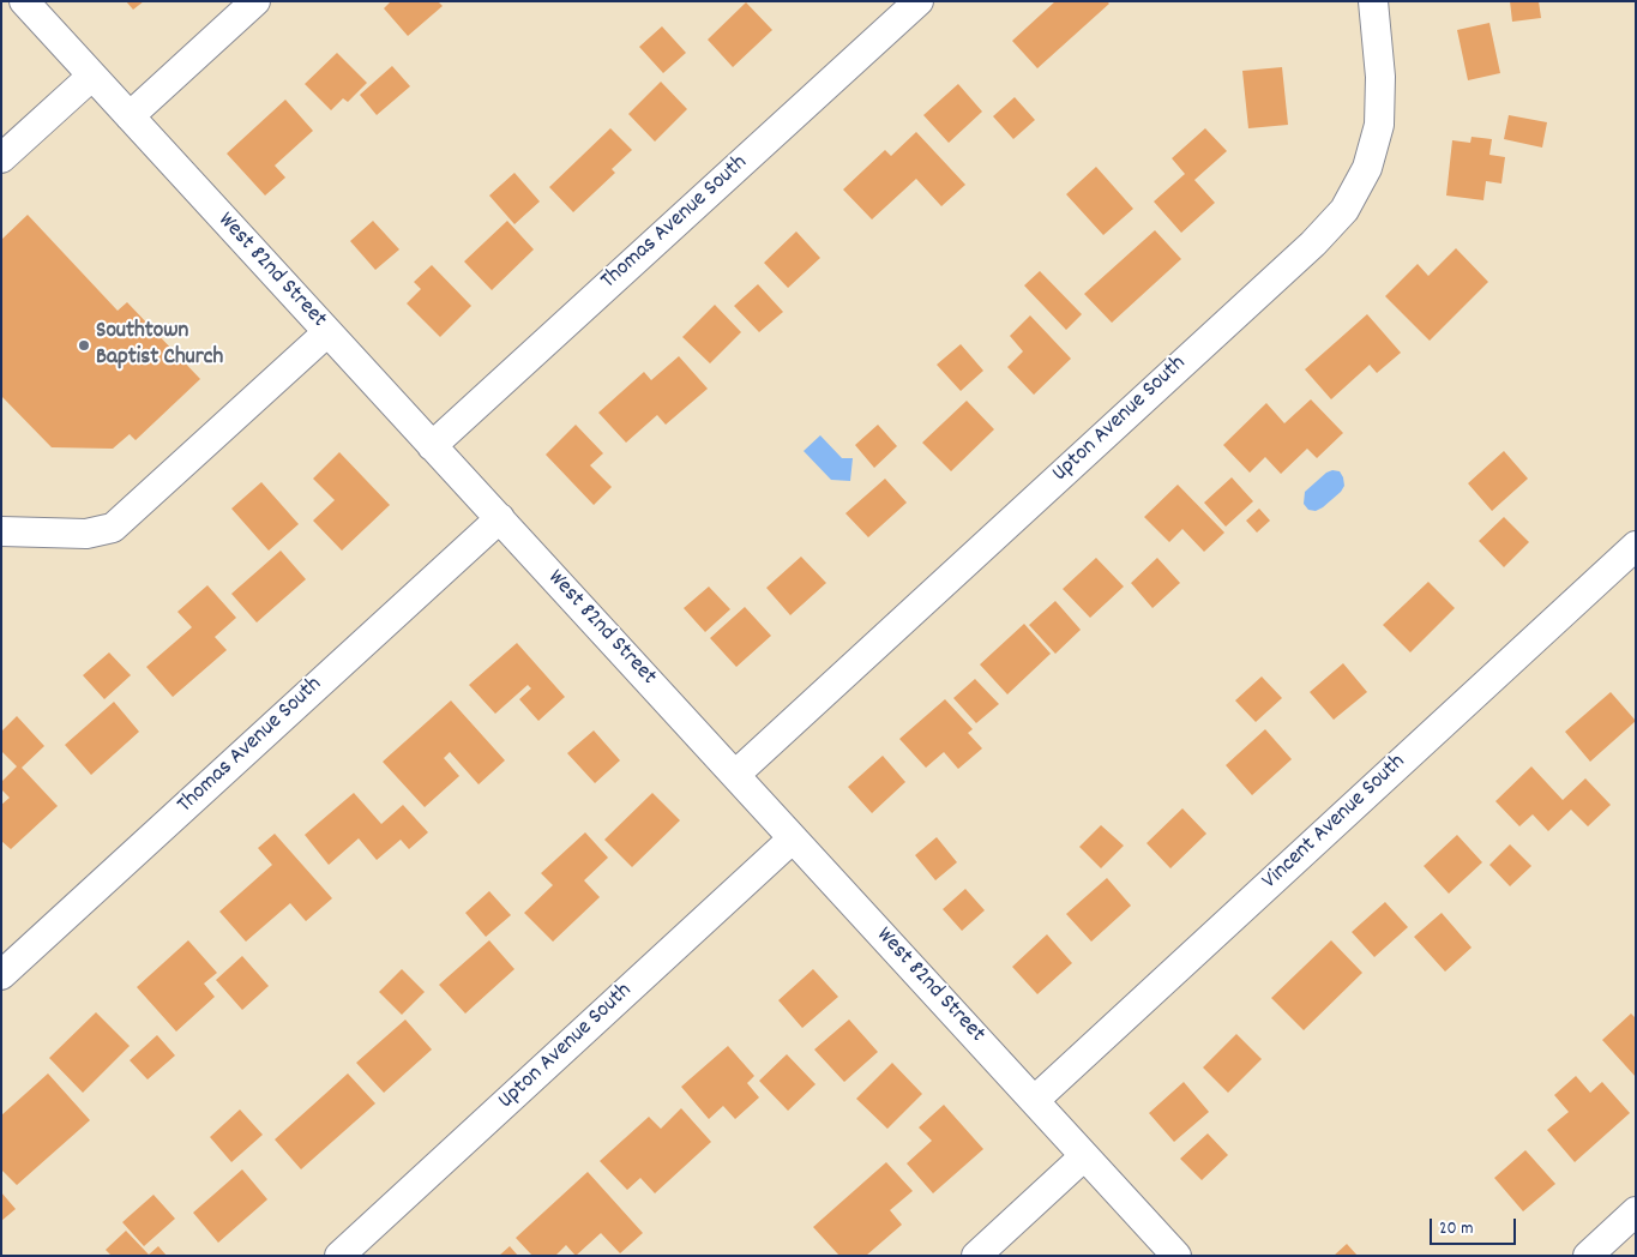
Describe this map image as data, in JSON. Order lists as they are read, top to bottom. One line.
{"streets":{"street":["Thomas Avenue South","West 82nd Street","Upton Avenue South","Vincent Avenue South"]},"crossings":[["Thomas Avenue South","West 82nd Street"],["West 82nd Street","Upton Avenue South"],["West 82nd Street","Vincent Avenue South"]],"places":["Southtown Baptist Church"],"scale_bar":"20 m"}
